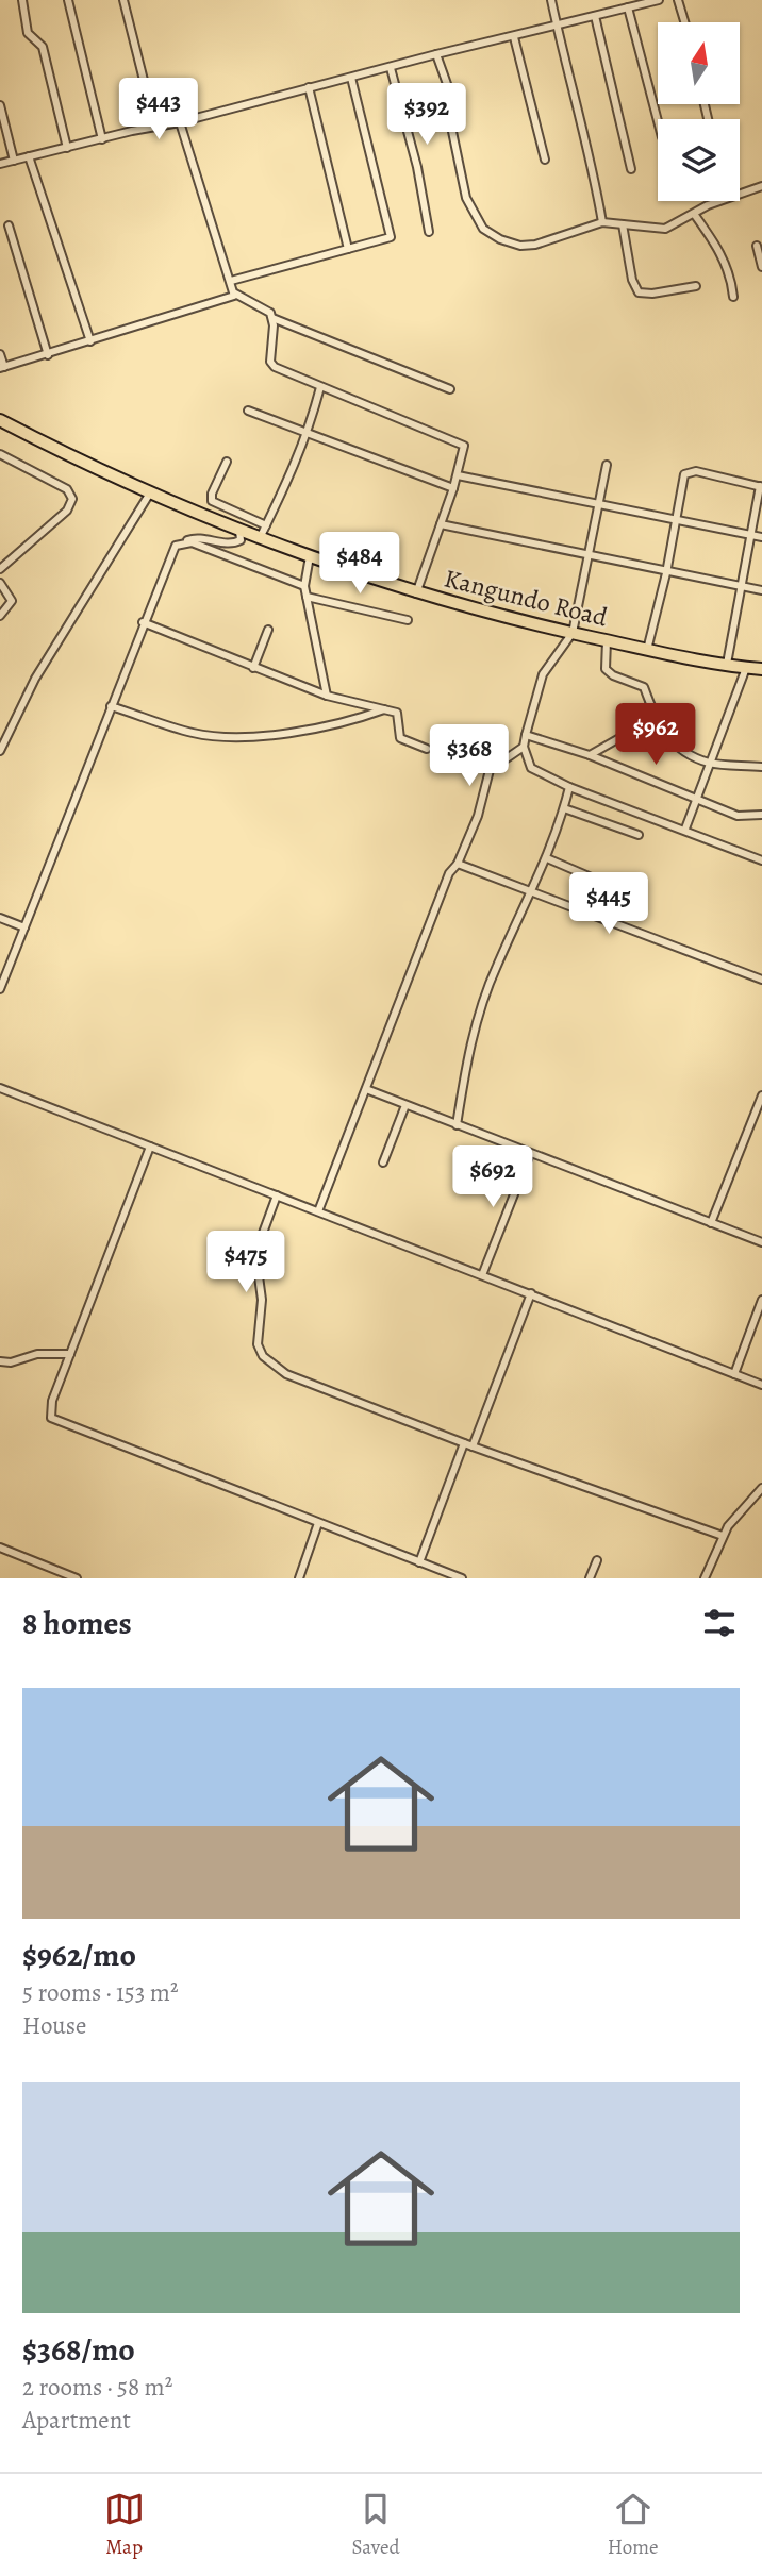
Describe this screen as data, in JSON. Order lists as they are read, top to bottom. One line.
{"streets":{"highway":["Kangundo Road"]},"north":"top","page":{"price":["$443","$392","$484","$962","$368","$445","$692","$475"],"heading":"8 homes","list":[{"name":"$962/mo","note":"5 rooms · 153 m² · House"},{"name":"$368/mo","note":"2 rooms · 58 m² · Apartment"}],"tabs":["Map","Saved","Home"]}}
